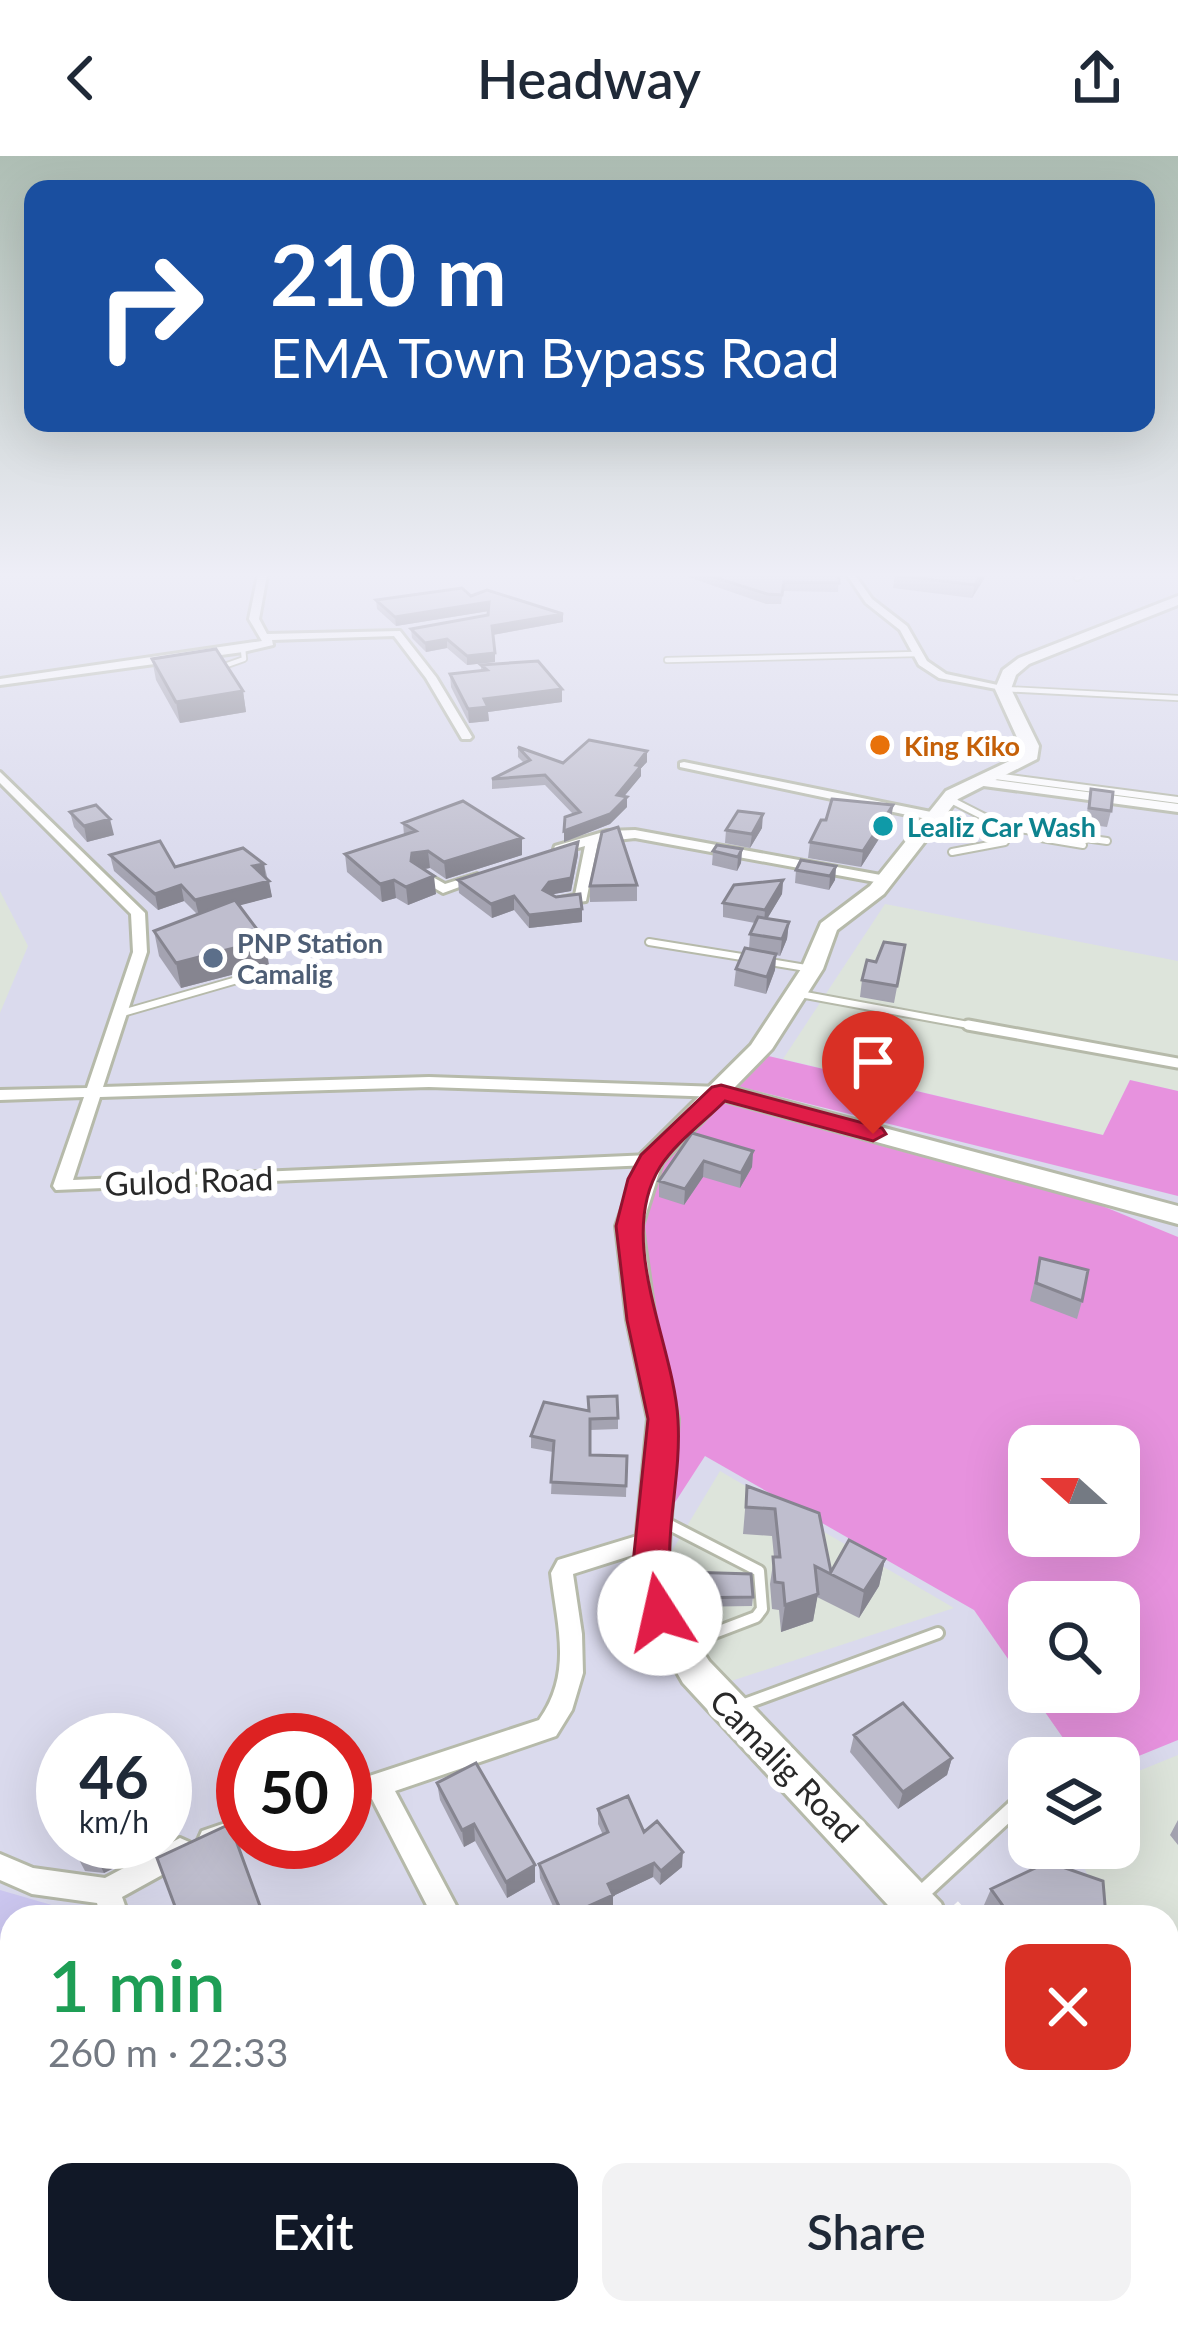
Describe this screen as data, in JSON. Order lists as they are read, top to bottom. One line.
{"streets":{"main road":["Camalig Road"],"street":["Gulod Road"]},"crossings":[["Gulod Road","Camalig Road"]],"places":["King Kiko","Lealiz Car Wash","PNP Station Camalig"],"north":"left","page":{"header":"Headway","turn":["210 m","EMA Town Bypass Road"],"speed":"46 km/h","limit":"50","heading":["1 min","260 m · 22:33"],"buttons":["Exit","Share"]}}
